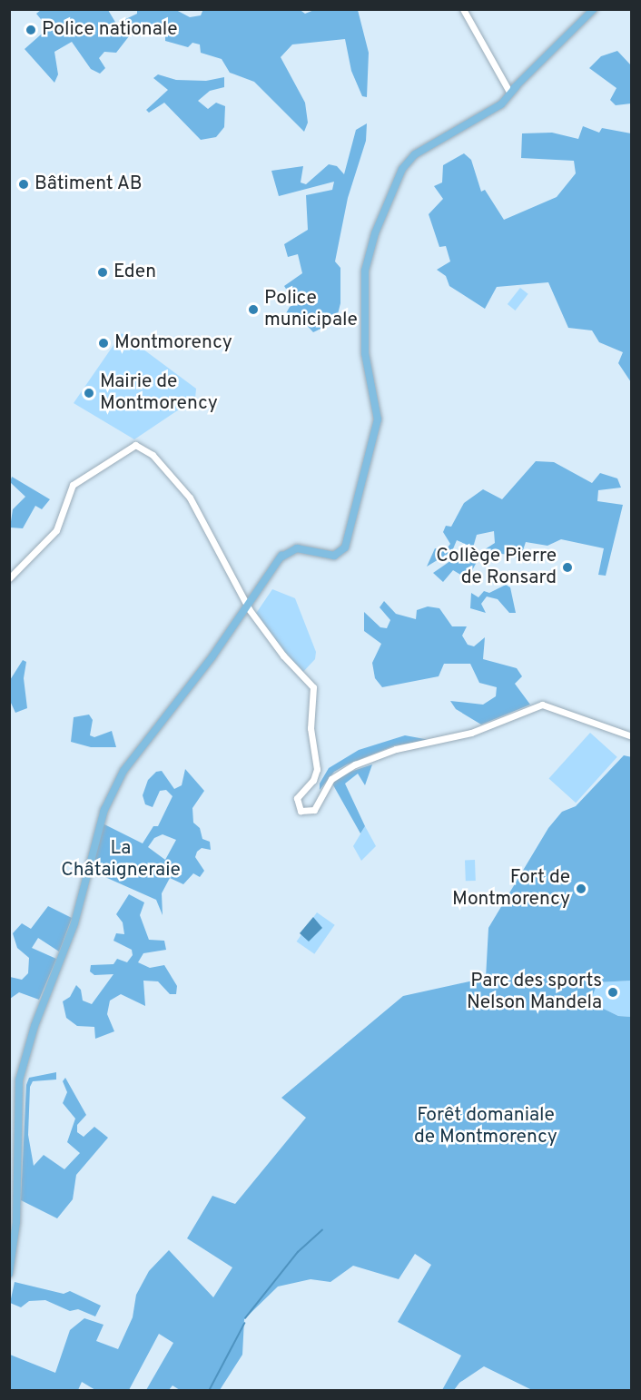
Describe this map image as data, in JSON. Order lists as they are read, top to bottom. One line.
{"parks":["La Châtaigneraie","Forêt domaniale de Montmorency"],"places":["Police nationale","Bâtiment AB","Eden","Police municipale","Montmorency","Mairie de Montmorency","Collège Pierre de Ronsard","Fort de Montmorency","Parc des sports Nelson Mandela"]}
